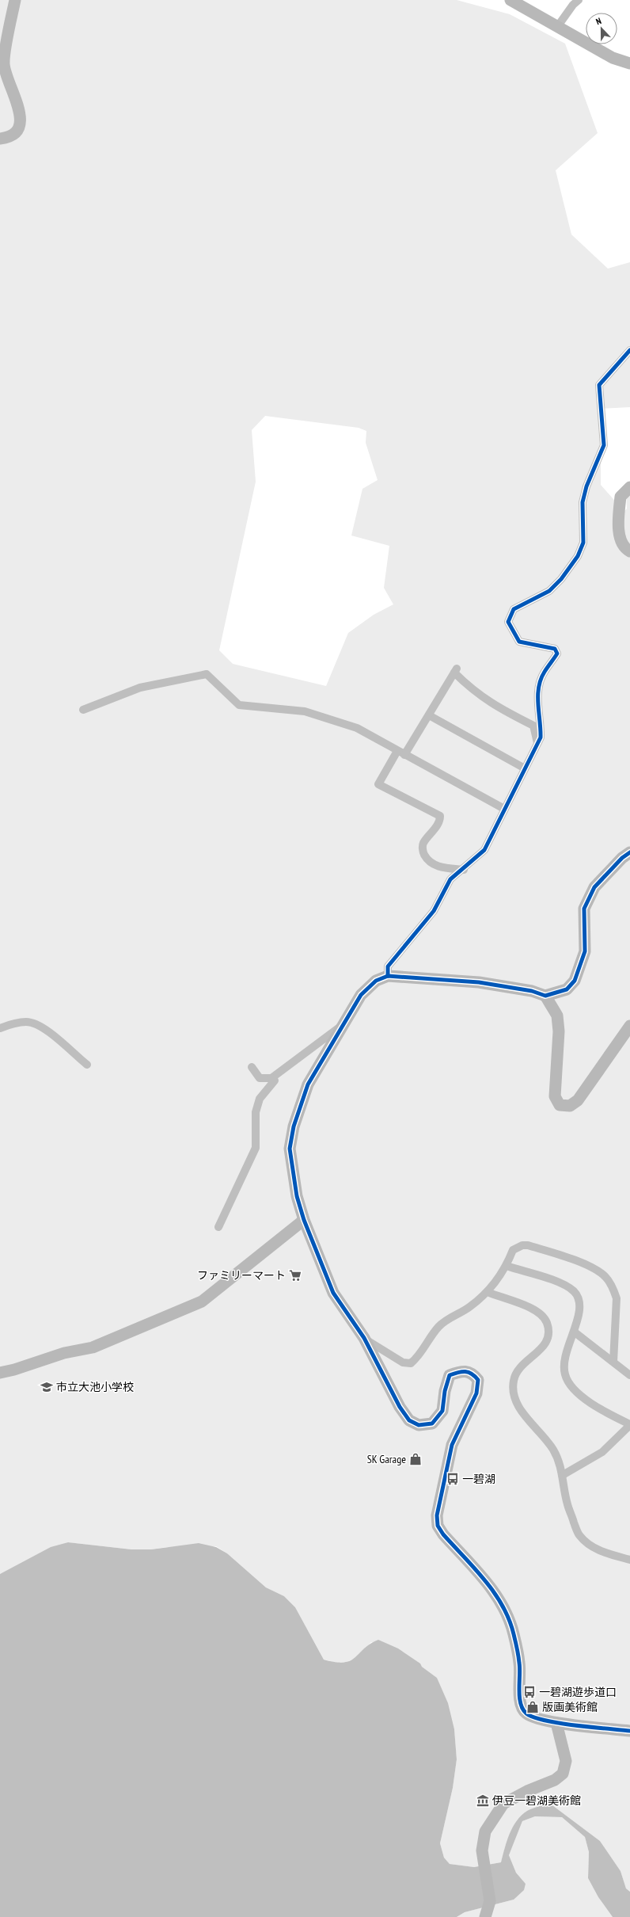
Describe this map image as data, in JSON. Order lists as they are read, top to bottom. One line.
{"places":{"supermarket":["ファミリーマート"],"school or university":["市立大池小学校"],"shop":["SK Garage","版画美術館"],"bus stop":["一碧湖","一碧湖遊歩道口"],"museum":["伊豆一碧湖美術館"]},"north":"top"}
